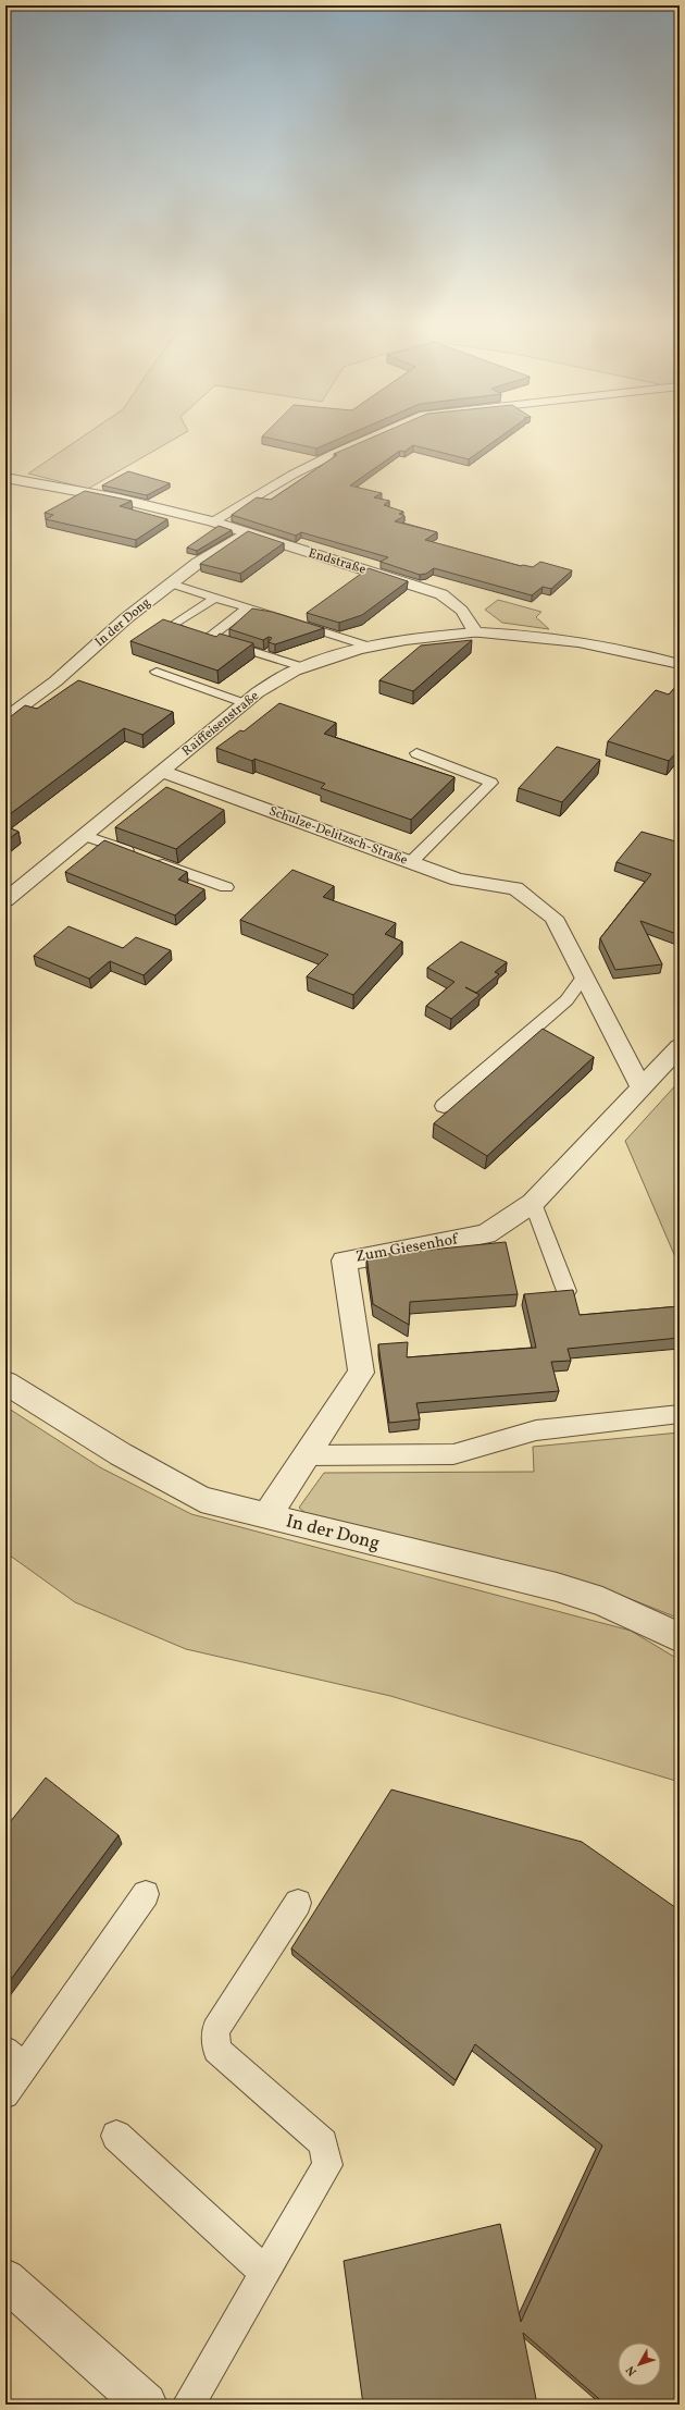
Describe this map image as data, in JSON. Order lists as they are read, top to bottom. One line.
{"streets":{"street":["Endstraße","In der Dong","Raiffeisenstraße","Schulze-Delitzsch-Straße","Zum Giesenhof"]},"crossings":[["Endstraße","In der Dong"],["Endstraße","Raiffeisenstraße"],["In der Dong","Zum Giesenhof"],["Raiffeisenstraße","Schulze-Delitzsch-Straße"]],"north":"bottom left"}
